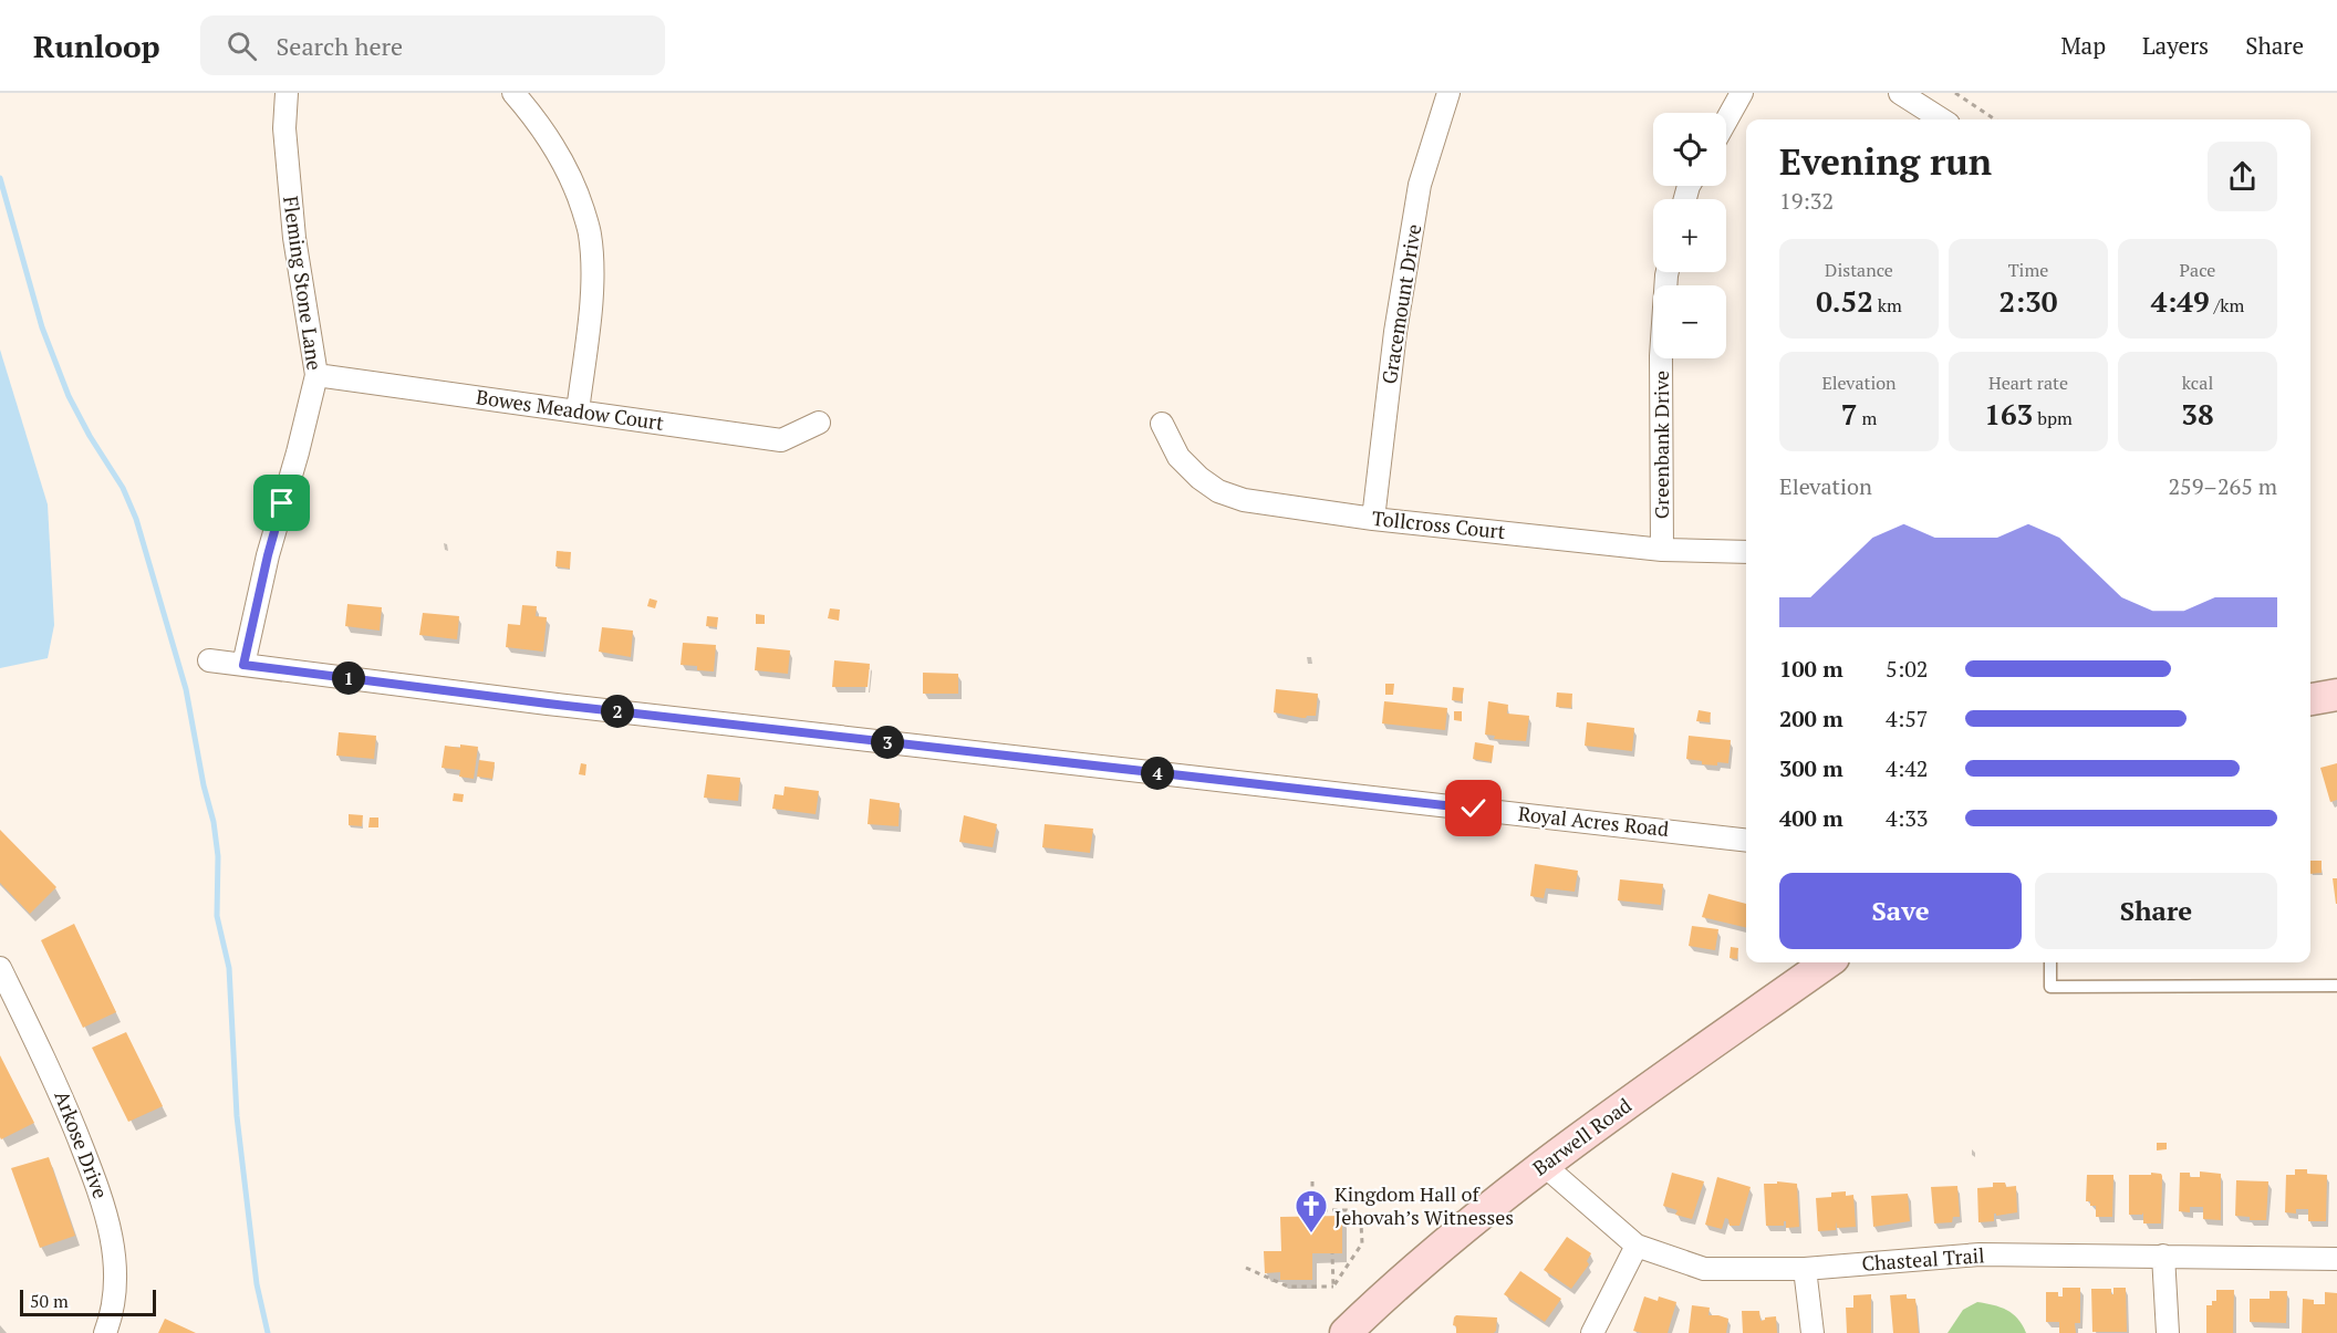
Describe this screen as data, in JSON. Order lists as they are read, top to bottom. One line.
{"streets":{"street":["Fleming Stone Lane","Gracemount Drive","Bowes Meadow Court","Greenbank Drive","Tollcross Court","Royal Acres Road","Barwell Road","Arkose Drive","Chasteal Trail"]},"crossings":[["Fleming Stone Lane","Bowes Meadow Court"],["Fleming Stone Lane","Royal Acres Road"],["Gracemount Drive","Tollcross Court"],["Greenbank Drive","Tollcross Court"],["Barwell Road","Chasteal Trail"]],"places":{"church":["Kingdom Hall of Jehovah’s Witnesses"]},"scale_bar":"50 m","page":{"header":"Runloop","search":"Search here","nav":["Map","Layers","Share"],"map_buttons":["+","−"],"heading":["Evening run","19:32"],"stats":[["Distance","0.52 km"],["Time","2:30"],["Pace","4:49 /km"],["Elevation","7 m"],["Heart rate","163 bpm"],["kcal","38"]],"chart":["Elevation","259–265 m"],"list":[{"name":"100 m","note":"5:02"},{"name":"200 m","note":"4:57"},{"name":"300 m","note":"4:42"},{"name":"400 m","note":"4:33"}],"pins":["1","2","3","4"],"buttons":["Save","Share"],"scale":"50 m"}}
